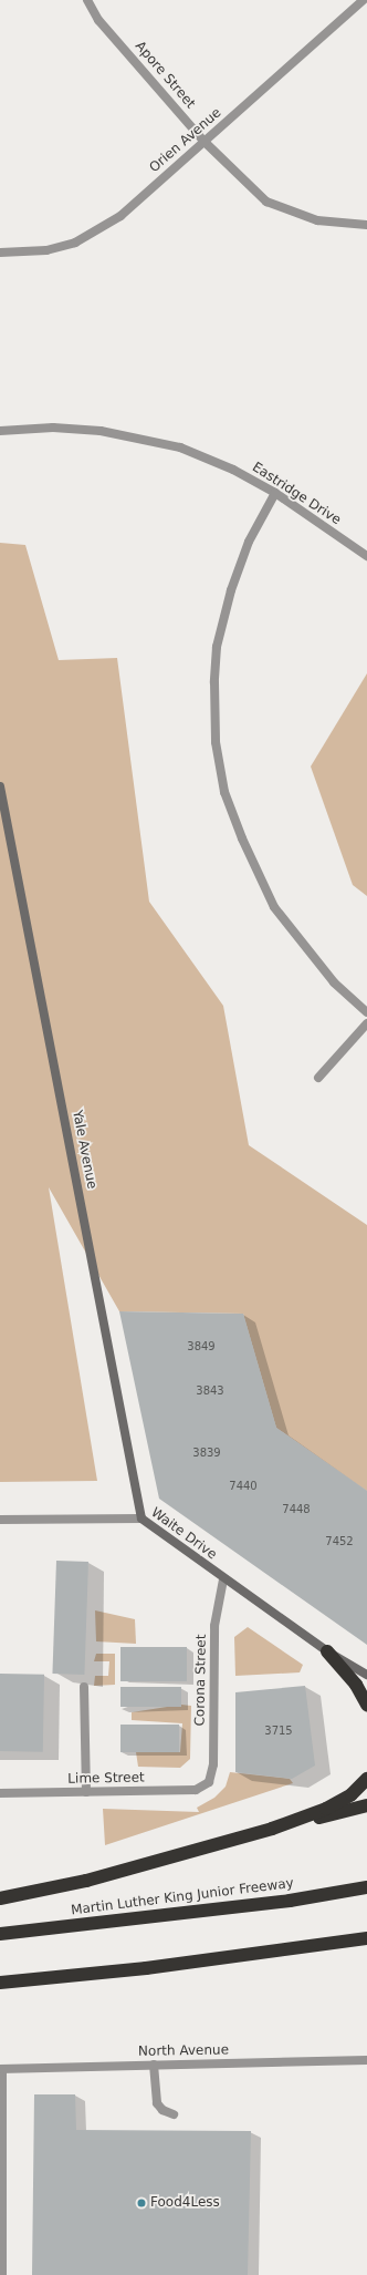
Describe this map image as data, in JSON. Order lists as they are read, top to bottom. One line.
{"streets":{"highway":["Martin Luther King Junior Freeway"],"main road":["Yale Avenue","Waite Drive"],"street":["Apore Street","Orien Avenue","Eastridge Drive","Corona Street","Lime Street","North Avenue"]},"crossings":[["Apore Street","Orien Avenue"],["Yale Avenue","Waite Drive"],["Waite Drive","Corona Street"],["Corona Street","Lime Street"]],"places":["Food4Less"],"house_numbers":["3849","3843","3839","7440","7448","7452","3715"]}
